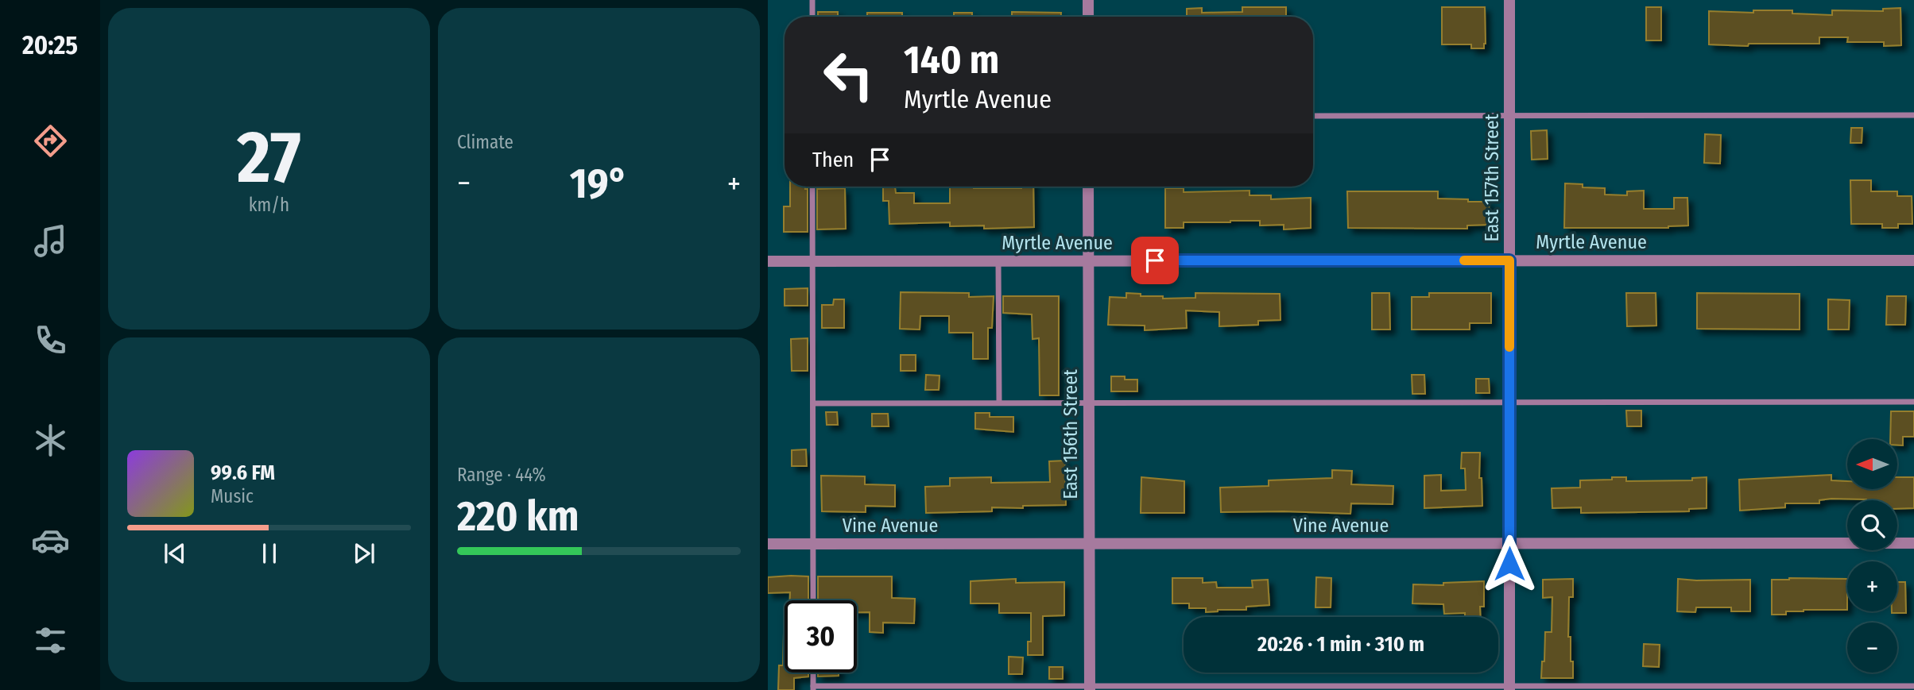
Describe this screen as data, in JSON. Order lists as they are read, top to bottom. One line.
{"streets":{"street":["East 157th Street","Myrtle Avenue","East 156th Street","Vine Avenue"]},"crossings":[["East 157th Street","Myrtle Avenue"],["East 157th Street","Vine Avenue"],["Myrtle Avenue","East 156th Street"],["East 156th Street","Vine Avenue"]],"north":"left","page":{"tabs":"20:25","tile":[["27","km/h"],"Climate",["Range · 44%","220 km"]],"turn":["140 m","Myrtle Avenue"],"then":"Then","heat":["−","19°","+"],"map_buttons":["+","−"],"song":["99.6 FM","Music"],"limit":"30","trip":"20:26 · 1 min · 310 m"}}
